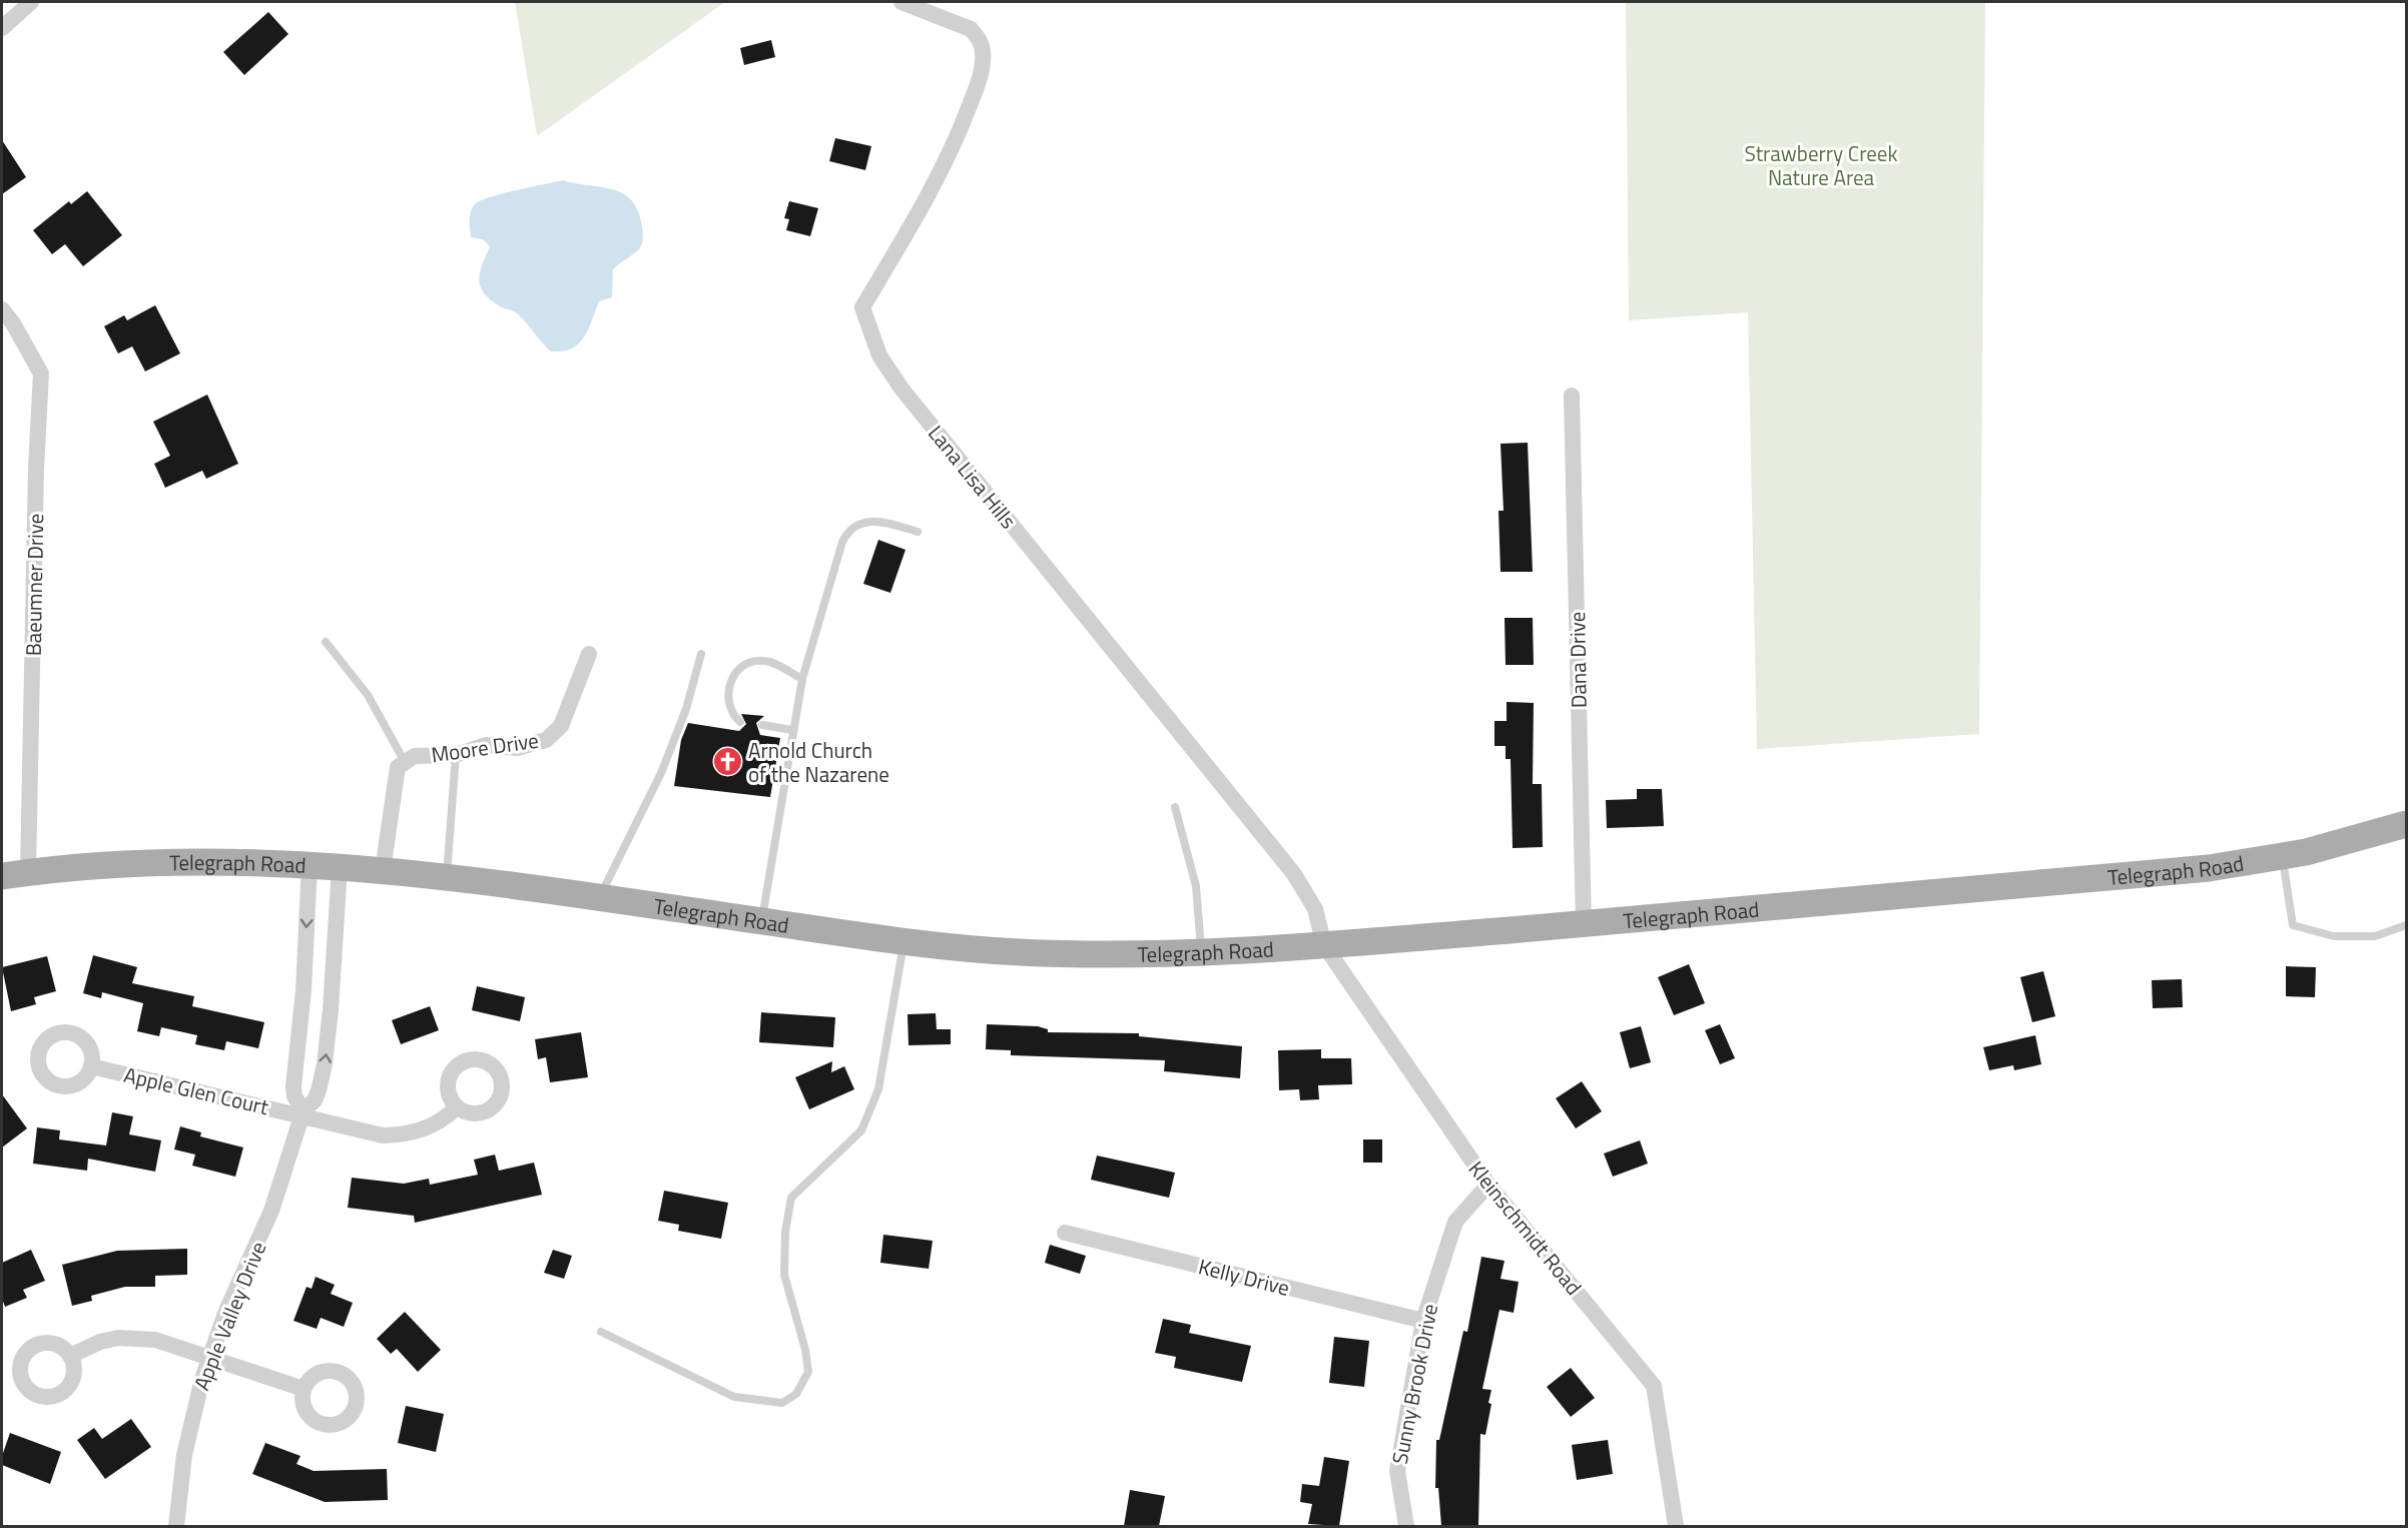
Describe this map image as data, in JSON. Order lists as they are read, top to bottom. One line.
{"streets":{"main road":["Telegraph Road"],"street":["Lana Lisa Hills","Baeumner Drive","Dana Drive","Moore Drive","Apple Glen Court","Kleinschmidt Road","Kelly Drive","Apple Valley Drive","Sunny Brook Drive"]},"crossings":[["Lana Lisa Hills","Telegraph Road"],["Lana Lisa Hills","Kleinschmidt Road"],["Baeumner Drive","Telegraph Road"],["Dana Drive","Telegraph Road"],["Moore Drive","Telegraph Road"],["Telegraph Road","Kleinschmidt Road"],["Telegraph Road","Apple Valley Drive"],["Apple Glen Court","Apple Valley Drive"],["Kleinschmidt Road","Sunny Brook Drive"],["Kelly Drive","Sunny Brook Drive"]],"parks":["Strawberry Creek Nature Area"],"places":{"church":["Arnold Church of the Nazarene"]}}
